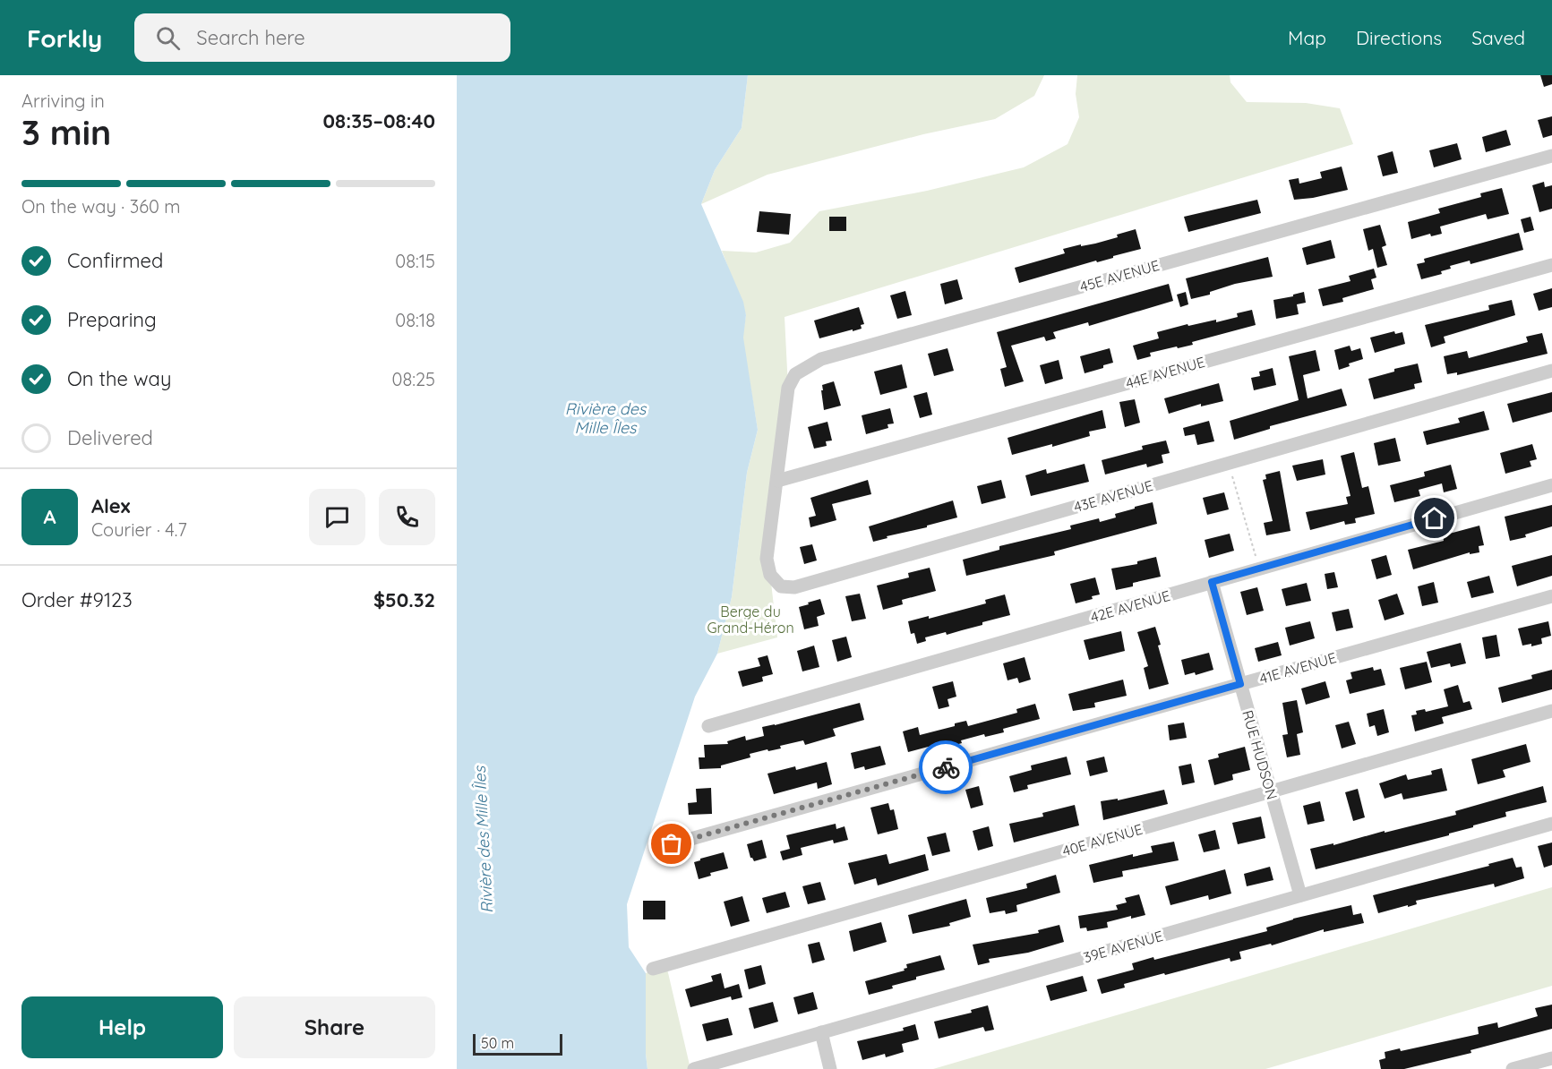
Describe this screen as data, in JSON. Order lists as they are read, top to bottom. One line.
{"streets":{"street":["45E AVENUE","44E AVENUE","43E AVENUE","42E AVENUE","41E AVENUE","RUE HUDSON","40E AVENUE","39E AVENUE"]},"crossings":[["45E AVENUE","44E AVENUE"],["45E AVENUE","43E AVENUE"],["44E AVENUE","43E AVENUE"],["42E AVENUE","RUE HUDSON"],["41E AVENUE","RUE HUDSON"],["RUE HUDSON","40E AVENUE"],["RUE HUDSON","39E AVENUE"]],"water":["Rivière des Mille Îles"],"parks":["Berge du Grand-Héron"],"scale_bar":"50 m","page":{"header":"Forkly","search":"Search here","nav":["Map","Directions","Saved"],"heading":["3 min","Arriving in","08:35–08:40"],"panel":["Alex","Courier · 4.7","Order #9123","$50.32"],"bar":"On the way · 360 m","list":[["Confirmed","08:15"],["Preparing","08:18"],["On the way","08:25"],"Delivered"],"round":"A","buttons":["Help","Share"],"scale":"50 m"}}
